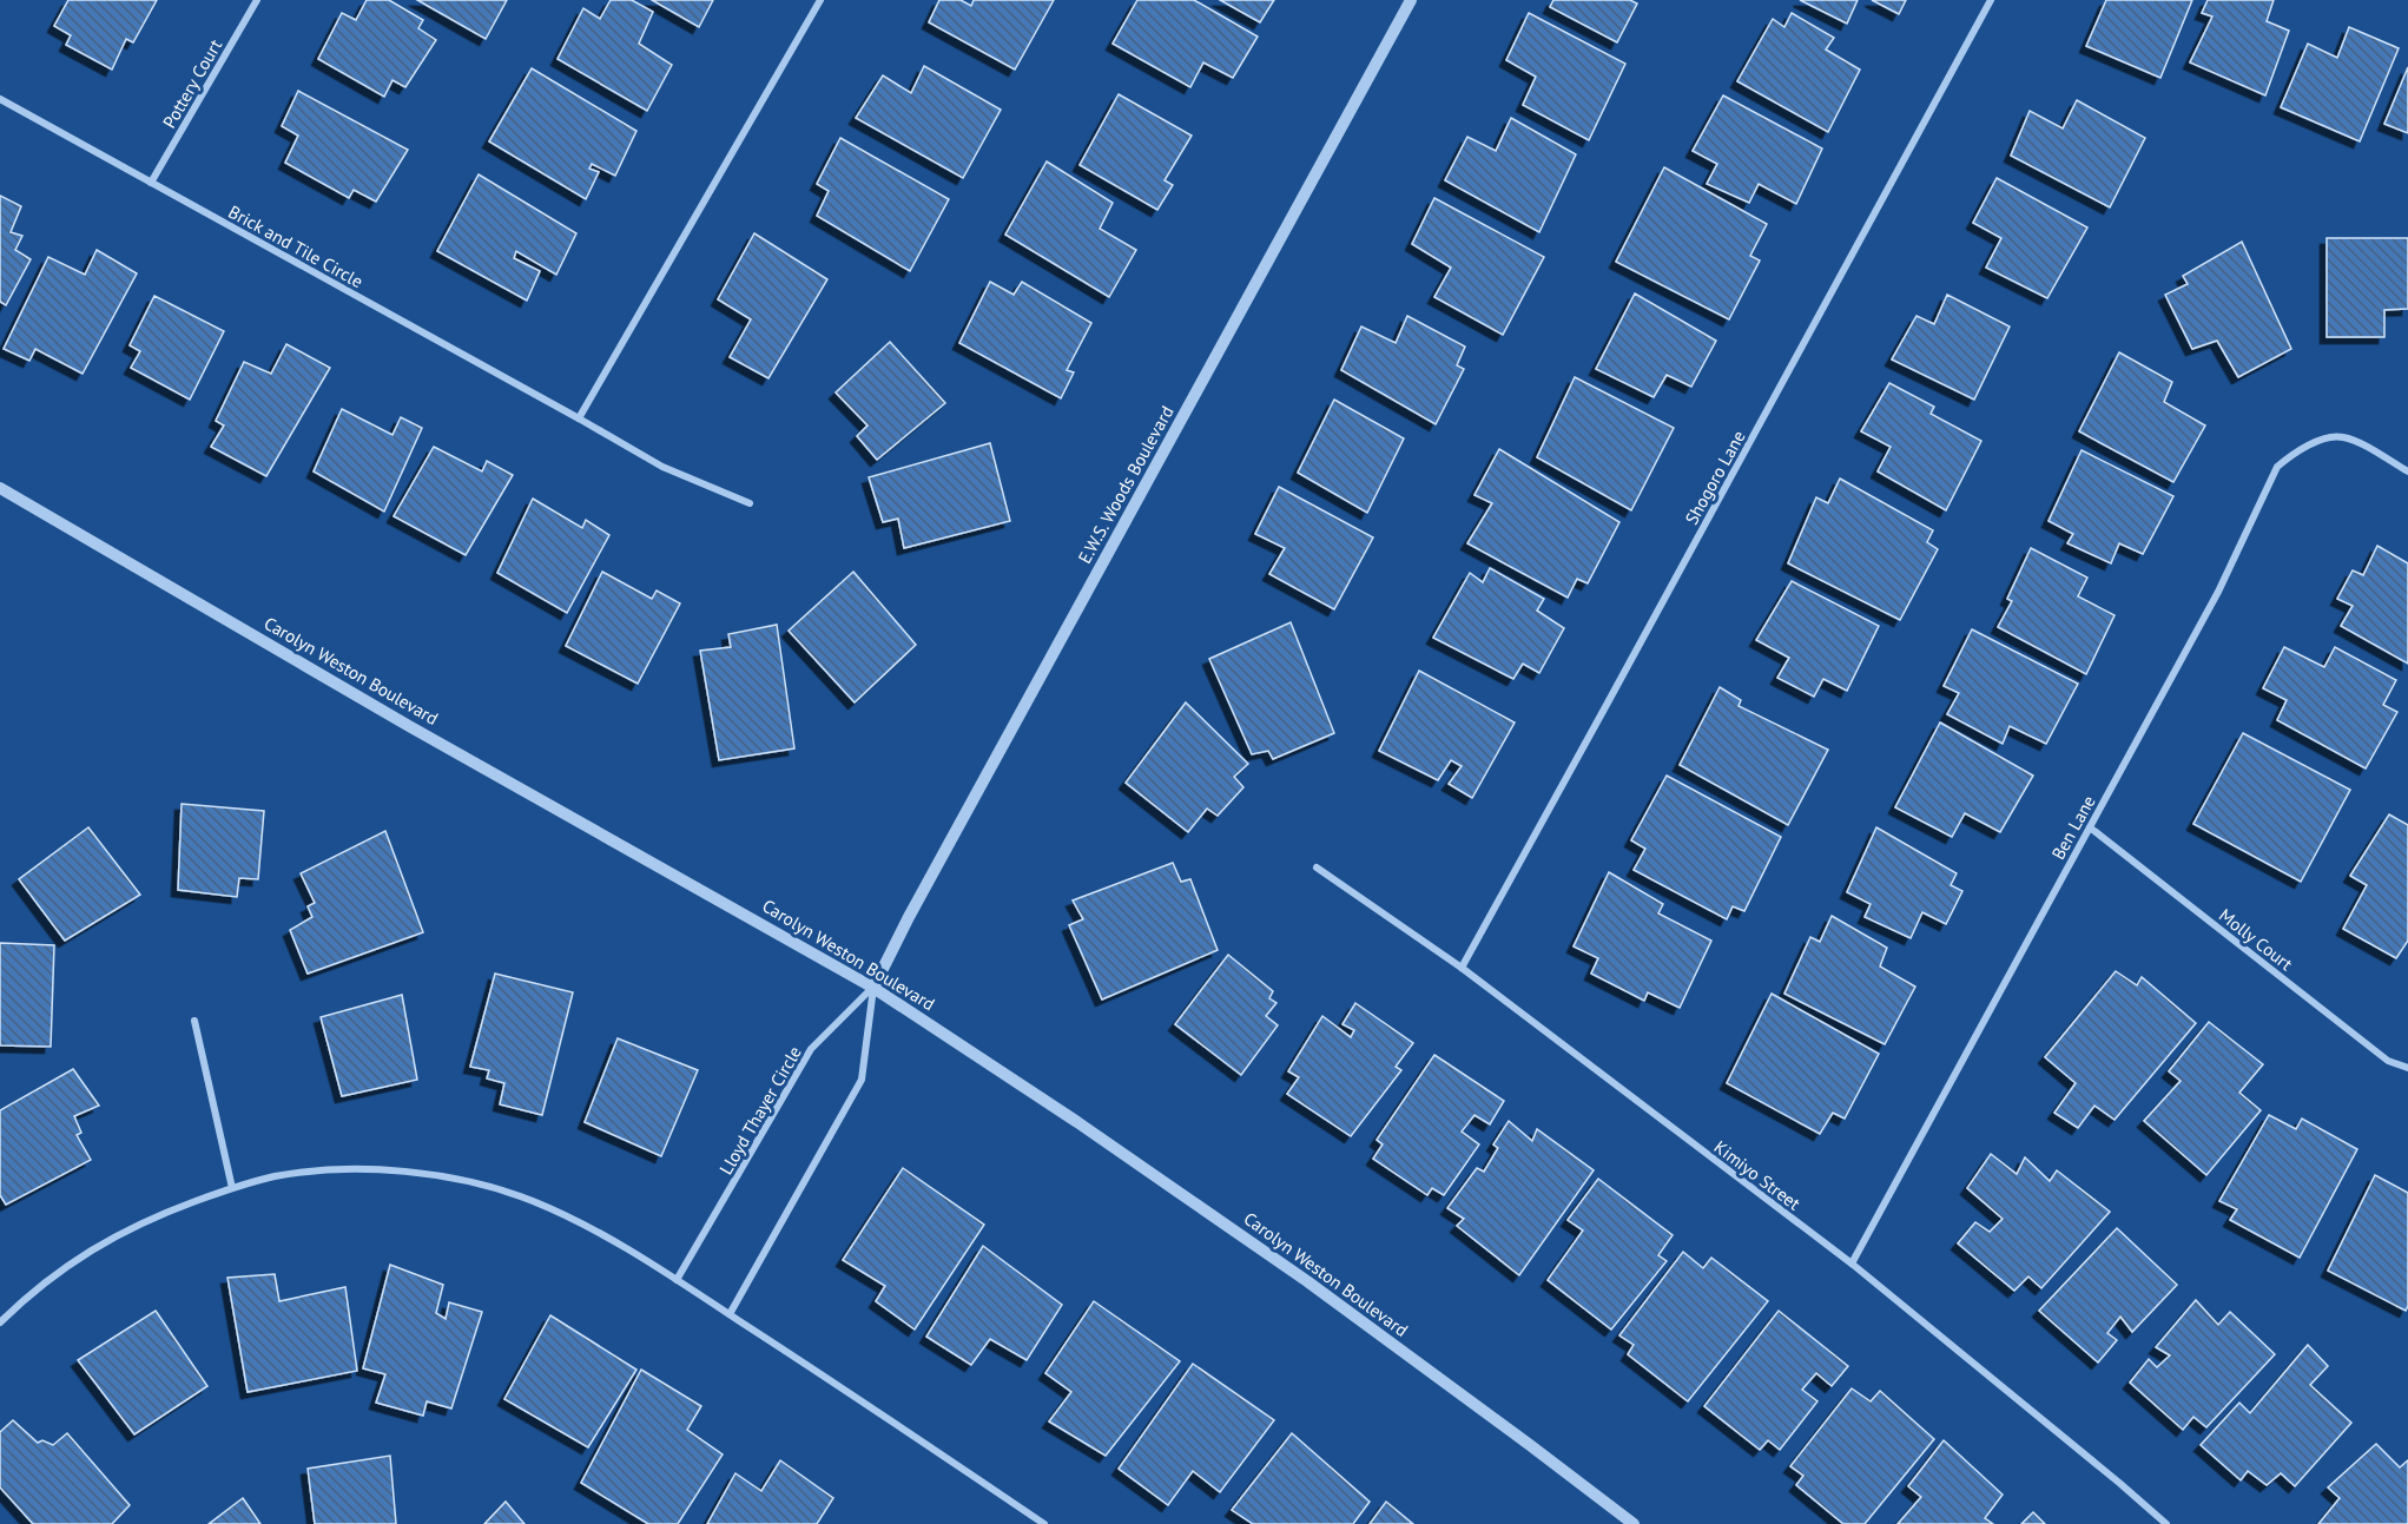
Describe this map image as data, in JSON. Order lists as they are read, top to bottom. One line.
{"streets":{"street":["Pottery Court","Brick and Tile Circle","Shogoro Lane","E.W.S. Woods Boulevard","Carolyn Weston Boulevard","Ben Lane","Molly Court","Lloyd Thayer Circle","Kimiyo Street"]},"crossings":[["Pottery Court","Brick and Tile Circle"],["Shogoro Lane","Kimiyo Street"],["E.W.S. Woods Boulevard","Carolyn Weston Boulevard"],["E.W.S. Woods Boulevard","Lloyd Thayer Circle"],["Carolyn Weston Boulevard","Lloyd Thayer Circle"],["Ben Lane","Molly Court"],["Ben Lane","Kimiyo Street"]]}
